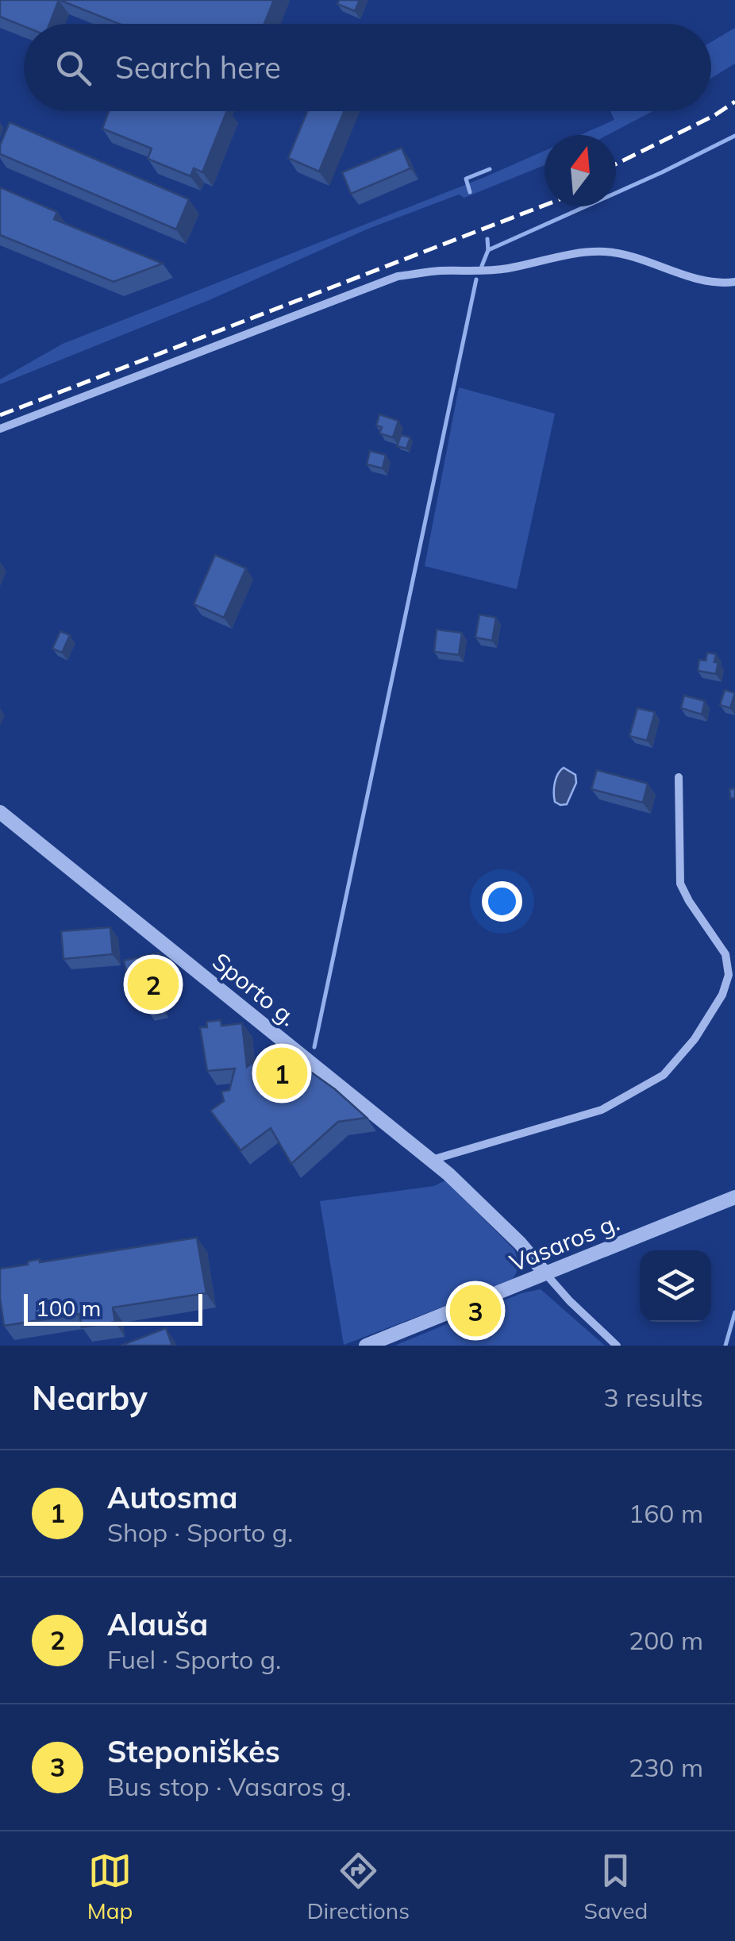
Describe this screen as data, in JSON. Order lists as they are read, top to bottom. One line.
{"streets":{"street":["Sporto g.","Vasaros g."]},"crossings":[["Sporto g.","Vasaros g."]],"scale_bar":"100 m","north":"top","page":{"search":"Search here","pins":["2","1","3"],"scale":"100 m","heading":["Nearby","3 results"],"list":[{"mark":"1","name":"Autosma","note":"Shop · Sporto g.","value":"160 m"},{"mark":"2","name":"Alauša","note":"Fuel · Sporto g.","value":"200 m"},{"mark":"3","name":"Steponiškės","note":"Bus stop · Vasaros g.","value":"230 m"}],"nav":["Map","Directions","Saved"]}}
